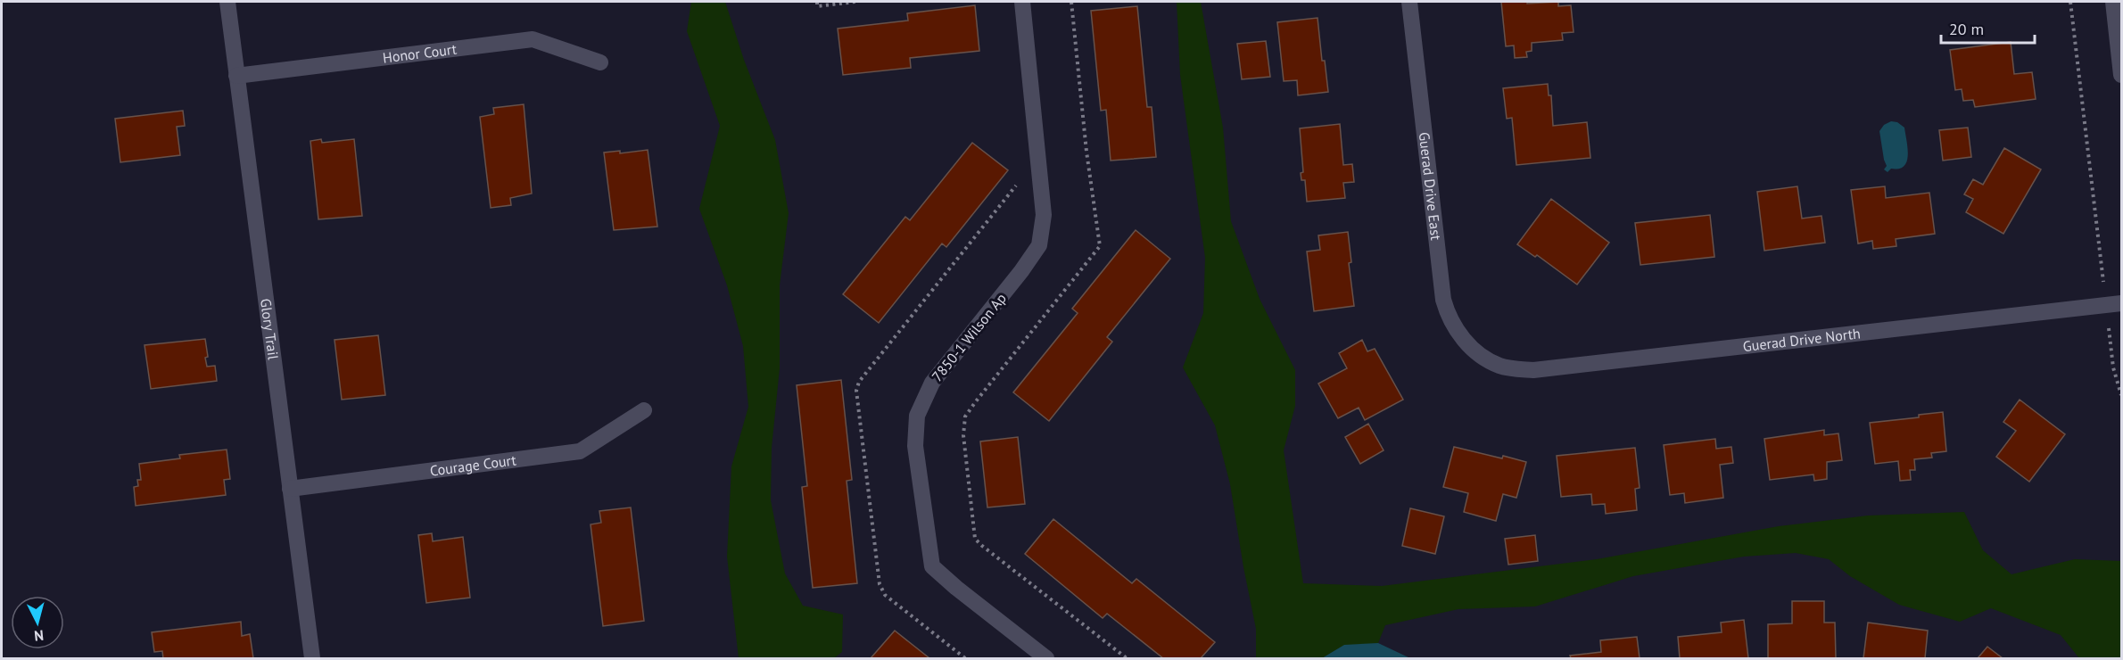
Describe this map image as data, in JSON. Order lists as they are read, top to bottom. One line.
{"streets":{"street":["Honor Court","Guerad Drive East","Glory Trail","7850-1 Wilson Ap","Guerad Drive North","Courage Court"]},"crossings":[["Honor Court","Glory Trail"],["Guerad Drive East","Guerad Drive North"],["Glory Trail","Courage Court"]],"scale_bar":"20 m","north":"bottom"}
